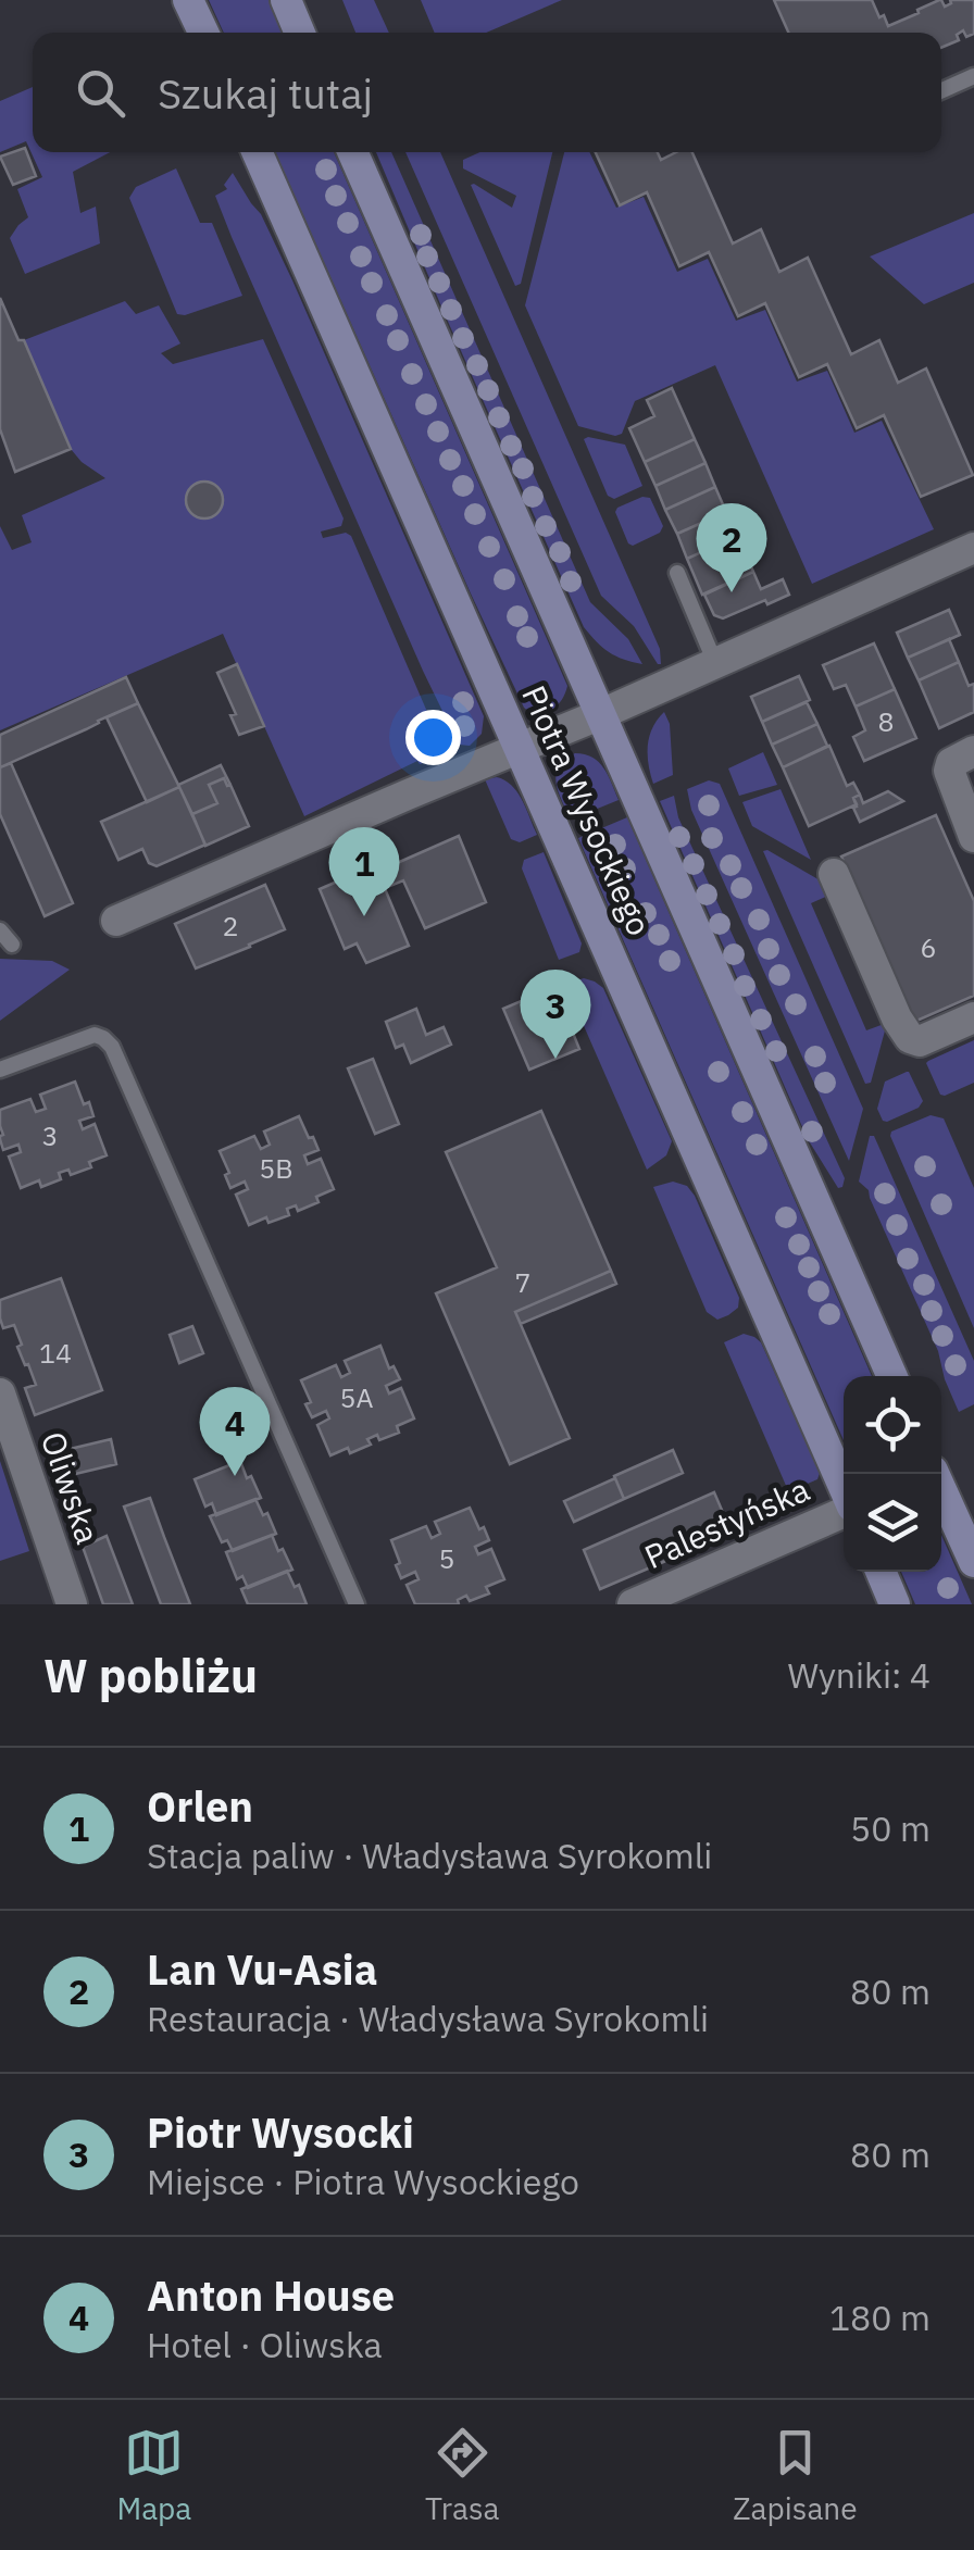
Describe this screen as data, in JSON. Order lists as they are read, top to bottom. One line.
{"streets":{"main road":["Piotra Wysockiego"],"street":["Oliwska","Palestyńska"]},"house_numbers":["8","2","6","3","5B","7","14","5A","5"],"page":{"search":"Szukaj tutaj","pins":["2","1","3","4"],"heading":["W pobliżu","Wyniki: 4"],"list":[{"mark":"1","name":"Orlen","note":"Stacja paliw · Władysława Syrokomli","value":"50 m"},{"mark":"2","name":"Lan Vu-Asia","note":"Restauracja · Władysława Syrokomli","value":"80 m"},{"mark":"3","name":"Piotr Wysocki","note":"Miejsce · Piotra Wysockiego","value":"80 m"},{"mark":"4","name":"Anton House","note":"Hotel · Oliwska","value":"180 m"}],"nav":["Mapa","Trasa","Zapisane"]}}
